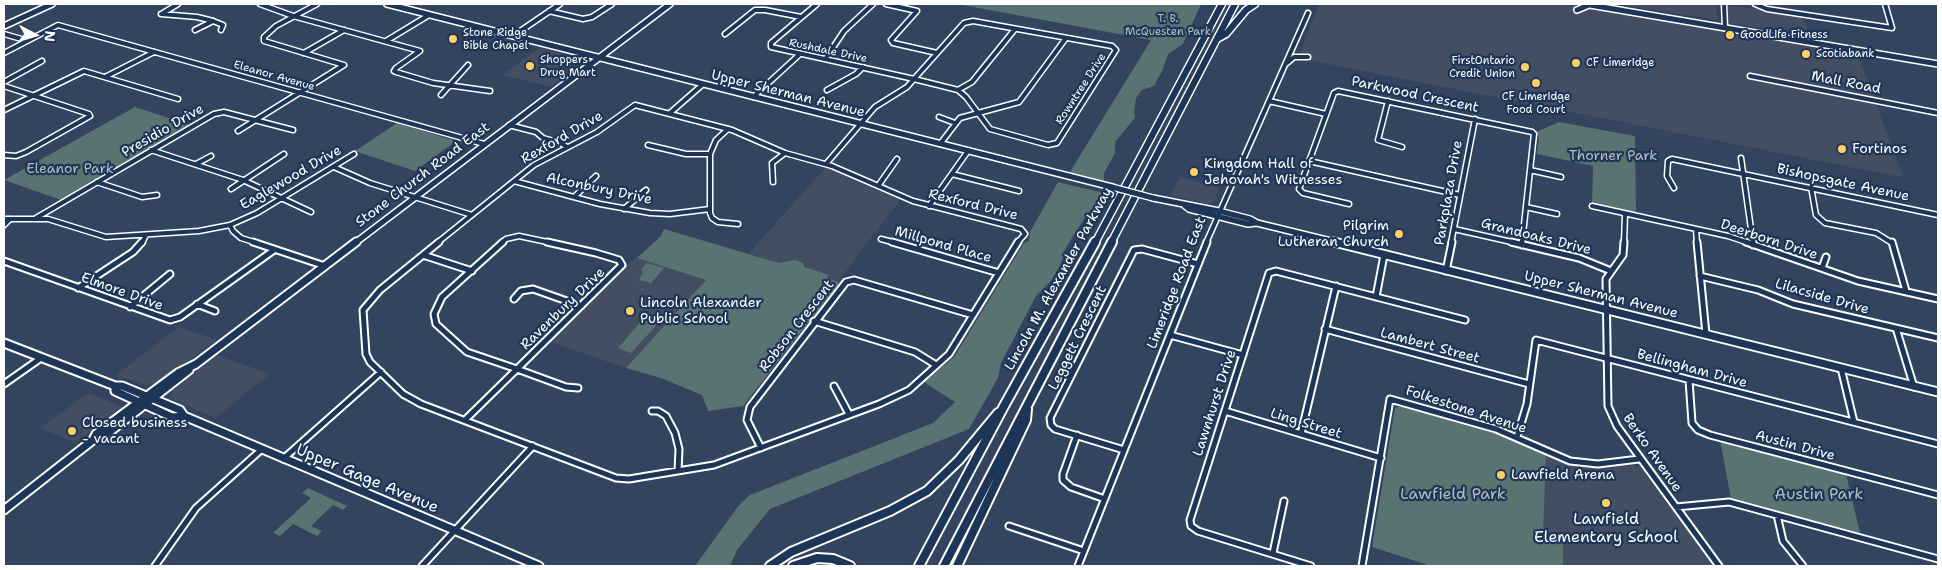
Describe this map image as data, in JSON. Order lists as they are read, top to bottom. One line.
{"streets":{"highway":["Lincoln M. Alexander Parkway"],"main road":["Upper Sherman Avenue","Stone Church Road East","Upper Gage Avenue"],"street":["Rushdale Drive","Eleanor Avenue","Mall Road","Rowntree Drive","Parkwood Crescent","Presidio Drive","Rexford Drive","Eaglewood Drive","Bishopsgate Avenue","Alconbury Drive","Parkplaza Drive","Grandoaks Drive","Deerborn Drive","Millpond Place","Limeridge Road East","Elmore Drive","Lilacside Drive","Ravenbury Drive","Robson Crescent","Leggett Crescent","Lambert Street","Bellingham Drive","Lawnhurst Drive","Folkestone Avenue","Ling Street","Austin Drive","Berko Avenue"]},"crossings":[["Rushdale Drive","Rowntree Drive"],["Eleanor Avenue","Stone Church Road East"],["Rowntree Drive","Upper Sherman Avenue"],["Rowntree Drive","Rexford Drive"],["Upper Sherman Avenue","Stone Church Road East"],["Upper Sherman Avenue","Parkplaza Drive"],["Upper Sherman Avenue","Limeridge Road East"],["Upper Sherman Avenue","Berko Avenue"],["Parkwood Crescent","Parkplaza Drive"],["Parkwood Crescent","Grandoaks Drive"],["Presidio Drive","Eaglewood Drive"],["Rexford Drive","Alconbury Drive"],["Rexford Drive","Millpond Place"],["Rexford Drive","Ravenbury Drive"],["Rexford Drive","Robson Crescent"],["Stone Church Road East","Upper Gage Avenue"],["Parkplaza Drive","Grandoaks Drive"],["Grandoaks Drive","Berko Avenue"],["Deerborn Drive","Berko Avenue"],["Limeridge Road East","Leggett Crescent"],["Lambert Street","Bellingham Drive"],["Bellingham Drive","Folkestone Avenue"],["Bellingham Drive","Austin Drive"],["Bellingham Drive","Berko Avenue"],["Lawnhurst Drive","Ling Street"],["Folkestone Avenue","Ling Street"],["Folkestone Avenue","Berko Avenue"]],"parks":["T. B. McQuesten Park","Thorner Park","Eleanor Park","Lawfield Park","Austin Park"],"places":["GoodLife Fitness","Stone Ridge Bible Chapel","Scotiabank","CF Limeridge","Shoppers Drug Mart","FirstOntario Credit Union","CF Limeridge Food Court","Fortinos","Kingdom Hall of Jehovah's Witnesses","Pilgrim Lutheran Church","Lincoln Alexander Public School","Closed business - vacant","Lawfield Arena","Lawfield Elementary School"],"north":"right"}
